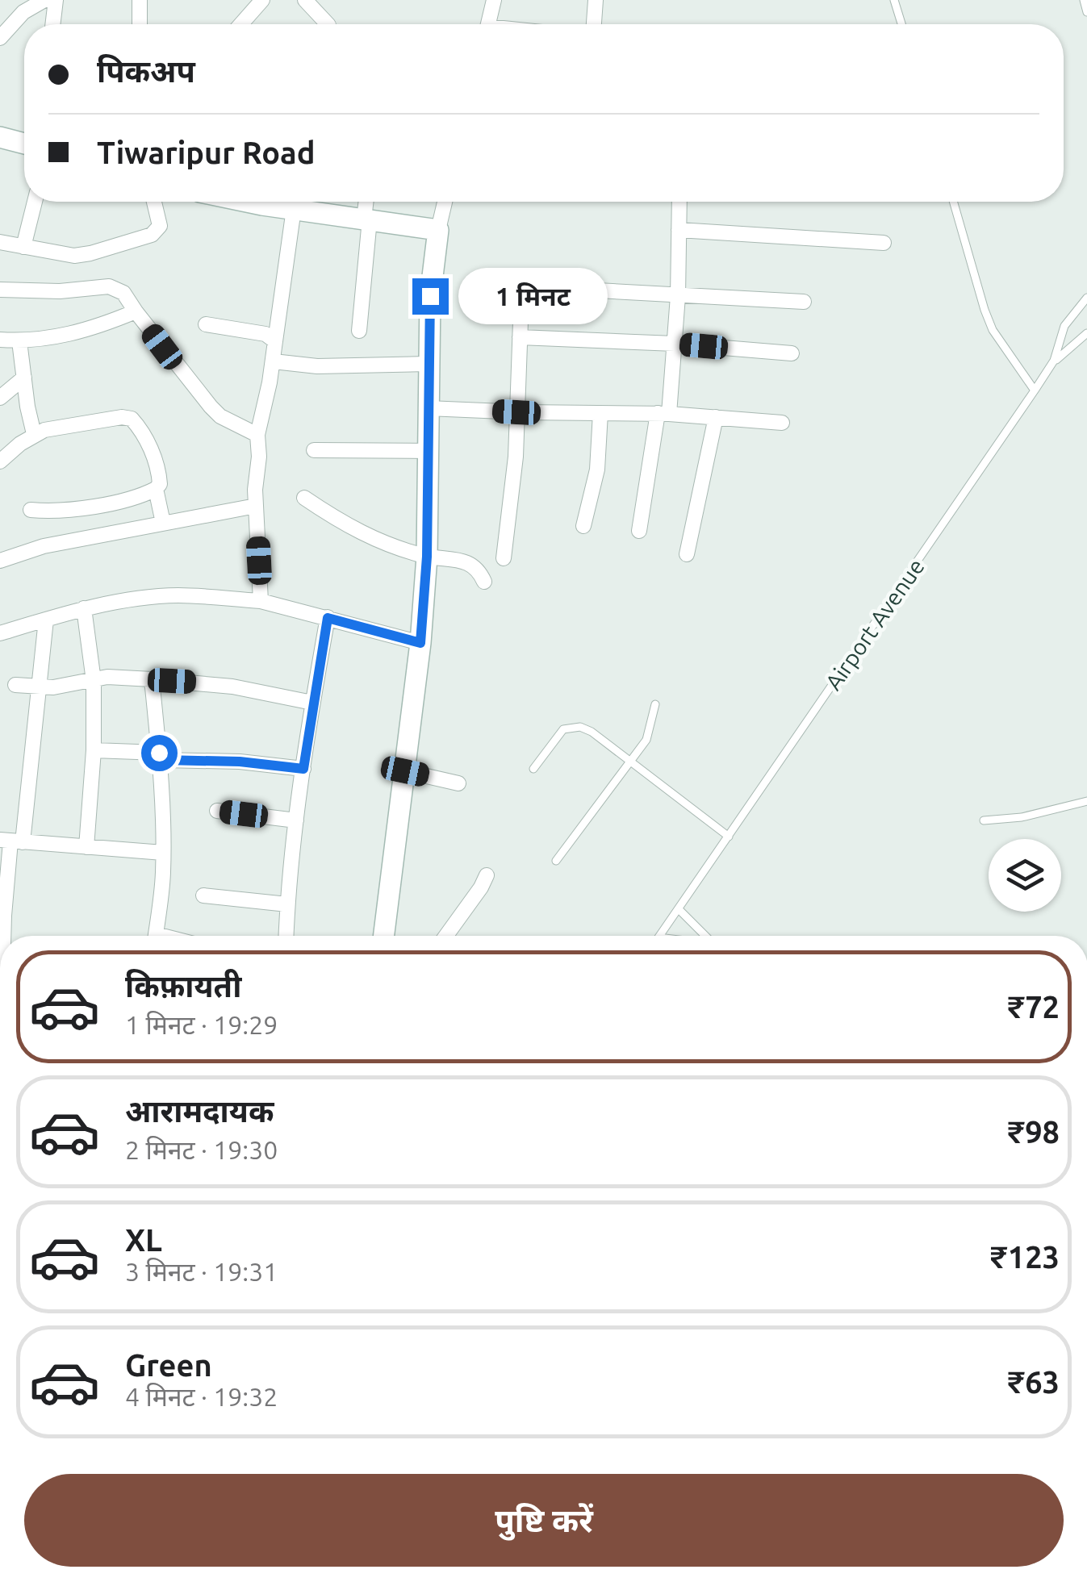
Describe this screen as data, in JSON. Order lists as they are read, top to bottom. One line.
{"streets":{"lane":["Airport Avenue"]},"page":{"banner":["पिकअप","Tiwaripur Road"],"bubble":"1 मिनट","list":[{"name":"किफ़ायती","note":"1 मिनट · 19:29","value":"₹72"},{"name":"आरामदायक","note":"2 मिनट · 19:30","value":"₹98"},{"name":"XL","note":"3 मिनट · 19:31","value":"₹123"},{"name":"Green","note":"4 मिनट · 19:32","value":"₹63"}],"buttons":"पुष्टि करें"}}
